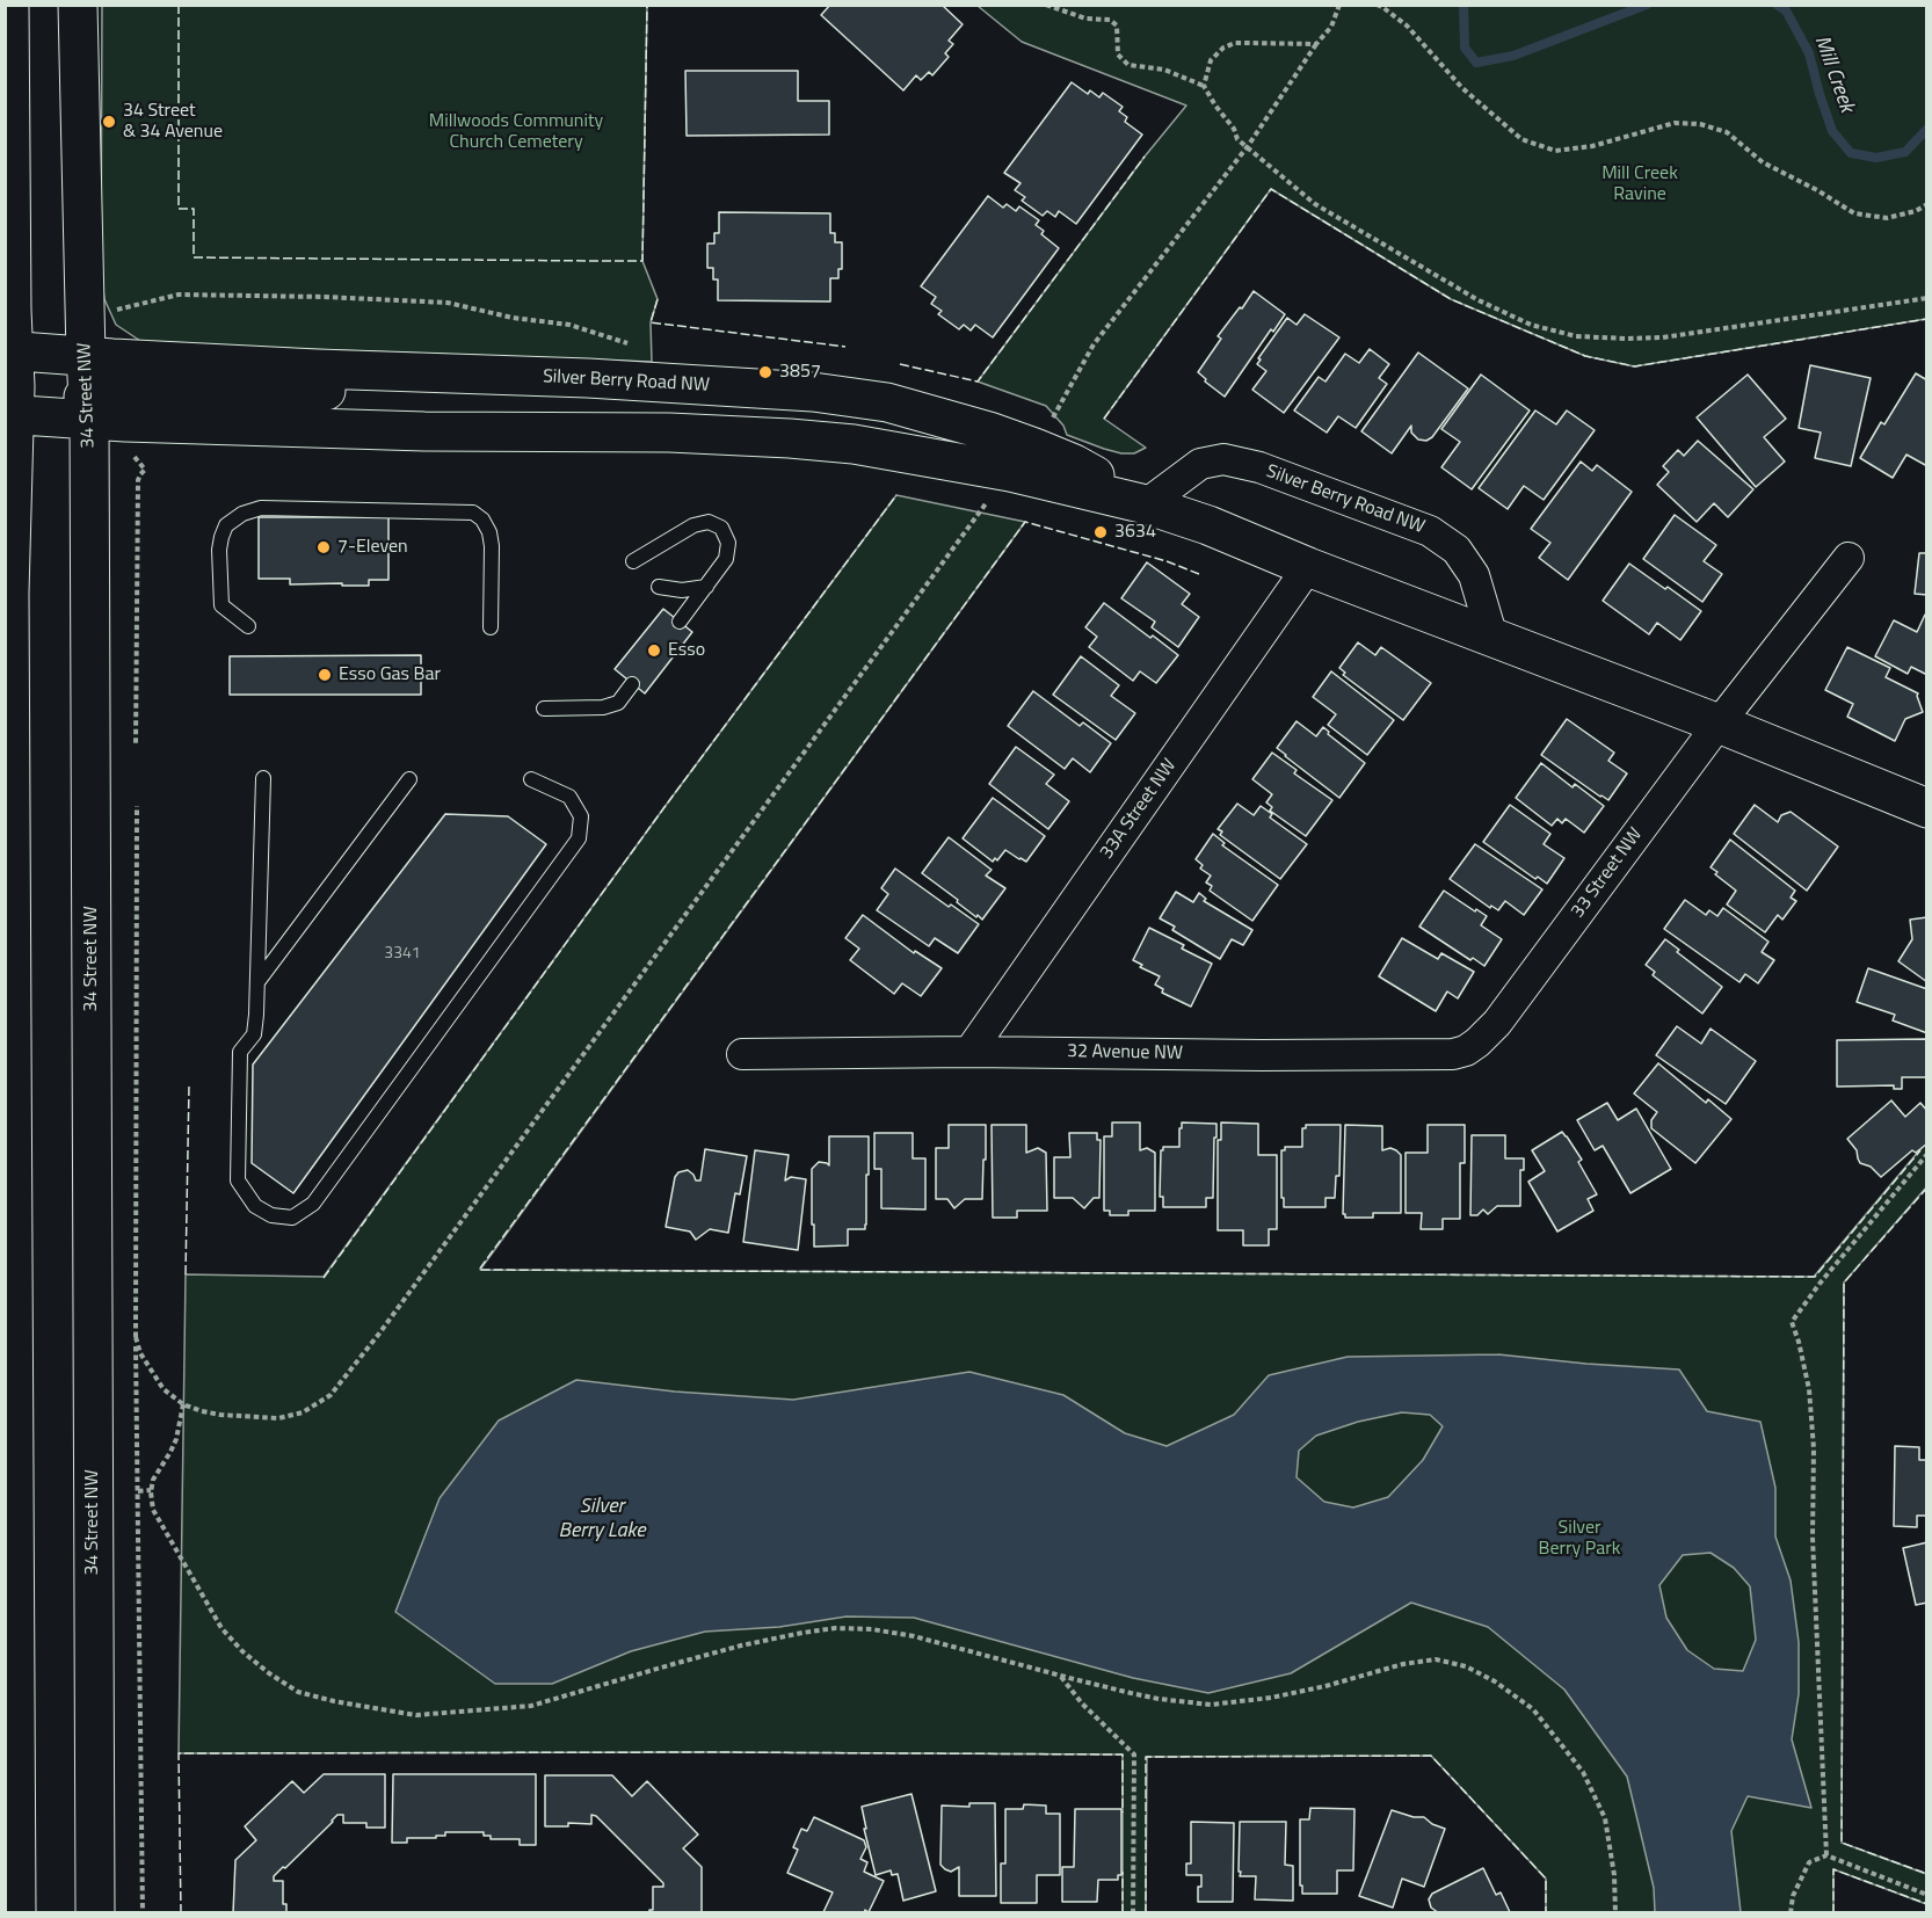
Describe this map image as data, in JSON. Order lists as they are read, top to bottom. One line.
{"streets":{"main road":["Silver Berry Road NW","34 Street NW"],"street":["33A Street NW","33 Street NW","32 Avenue NW"]},"crossings":[["Silver Berry Road NW","34 Street NW"],["Silver Berry Road NW","33A Street NW"],["Silver Berry Road NW","33 Street NW"],["33A Street NW","32 Avenue NW"],["33 Street NW","32 Avenue NW"]],"water":["Mill Creek","Silver Berry Lake"],"parks":["Millwoods Community Church Cemetery","Mill Creek Ravine","Silver Berry Park"],"places":["34 Street & 34 Avenue","3857","3634","7-Eleven","Esso","Esso Gas Bar"],"house_numbers":["3341"]}
